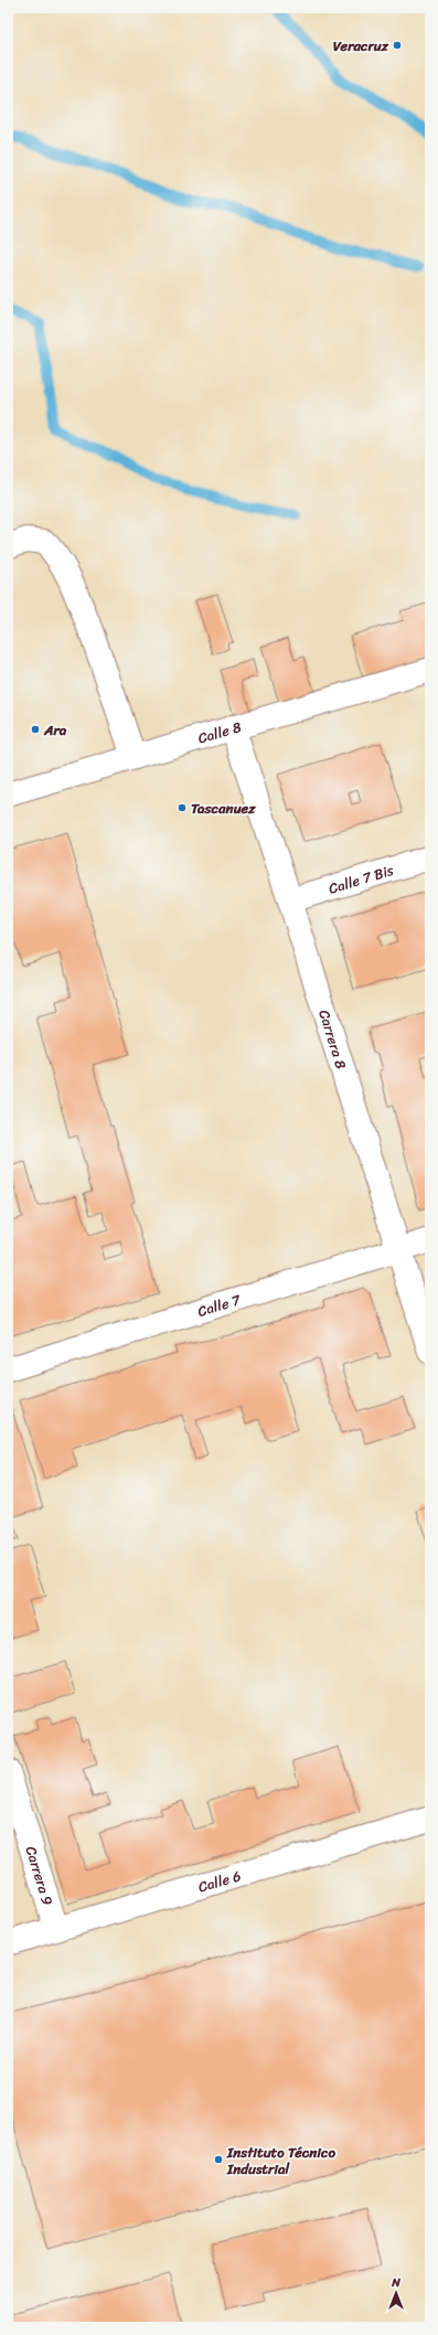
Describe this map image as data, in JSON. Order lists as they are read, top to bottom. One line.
{"streets":{"street":["Calle 8","Calle 7 Bis","Carrera 8","Calle 7","Carrera 9","Calle 6"]},"crossings":[["Calle 8","Carrera 8"],["Calle 7 Bis","Carrera 8"],["Carrera 8","Calle 7"],["Carrera 9","Calle 6"]],"places":["Veracruz","Ara","Tascanuez","Instituto Técnico Industrial"],"north":"top"}
